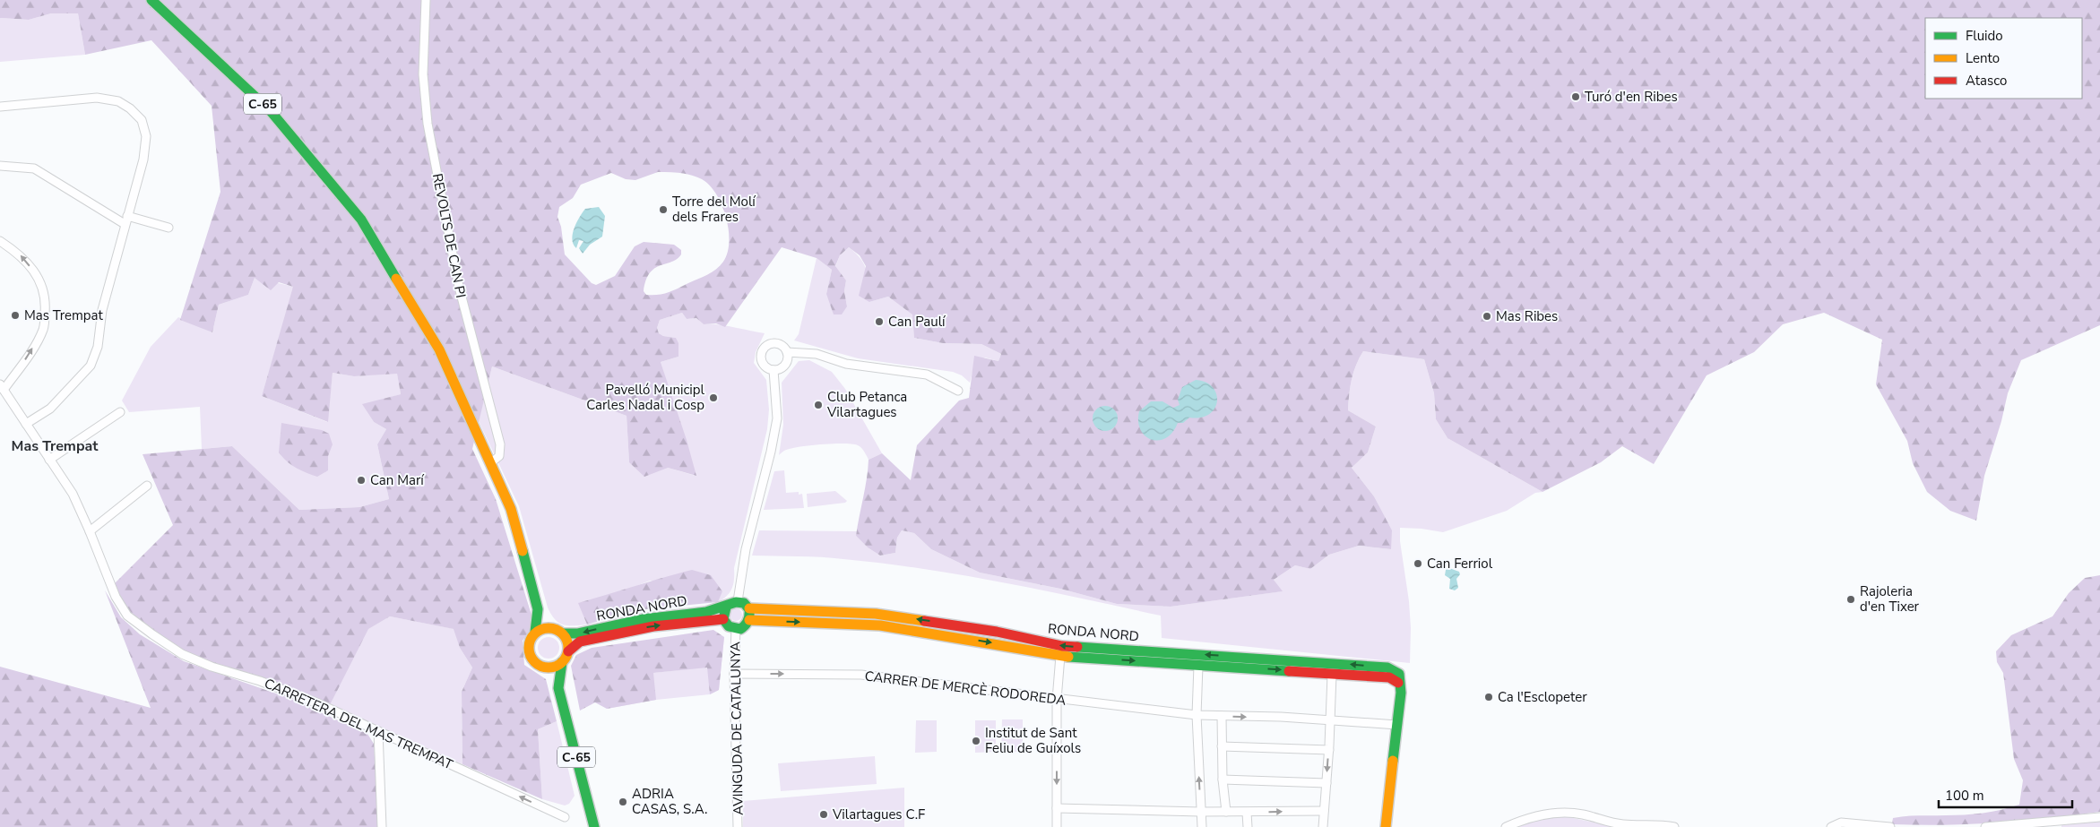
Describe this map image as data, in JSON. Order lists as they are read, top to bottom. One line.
{"streets":{"street":["C-65","REVOLTS DE CAN PI","RONDA NORD","CARRER DE MERCÈ RODOREDA","CARRETERA DEL MAS TREMPAT","AVINGUDA DE CATALUNYA"]},"crossings":[["C-65","REVOLTS DE CAN PI"],["C-65","RONDA NORD"],["RONDA NORD","AVINGUDA DE CATALUNYA"],["CARRER DE MERCÈ RODOREDA","AVINGUDA DE CATALUNYA"]],"districts":["Mas Trempat"],"places":["Turó d'en Ribes","Torre del Molí dels Frares","Mas Trempat","Mas Ribes","Can Paulí","Pavelló Municipl Carles Nadal i Cosp","Club Petanca Vilartagues","Can Marí","Can Ferriol","Rajoleria d'en Tixer","Ca l'Esclopeter","Institut de Sant Feliu de Guíxols","ADRIA CASAS, S.A.","Vilartagues C.F"],"legend":["Fluido","Lento","Atasco"],"scale_bar":"100 m"}
